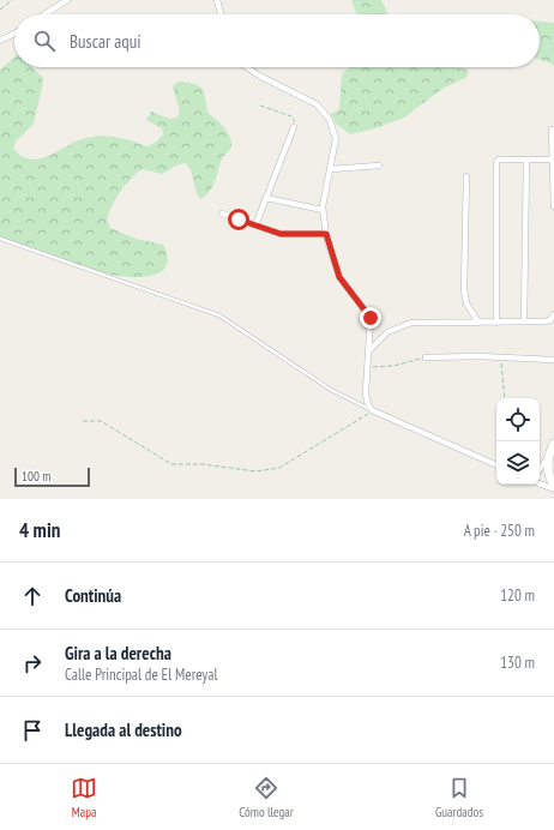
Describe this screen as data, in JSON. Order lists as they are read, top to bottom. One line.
{"scale_bar":"100 m","page":{"search":"Buscar aquí","scale":"100 m","heading":["4 min","A pie · 250 m"],"list":[["Continúa","120 m"],["Gira a la derecha","Calle Principal de El Mereyal","130 m"],"Llegada al destino"],"nav":["Mapa","Cómo llegar","Guardados"]}}
